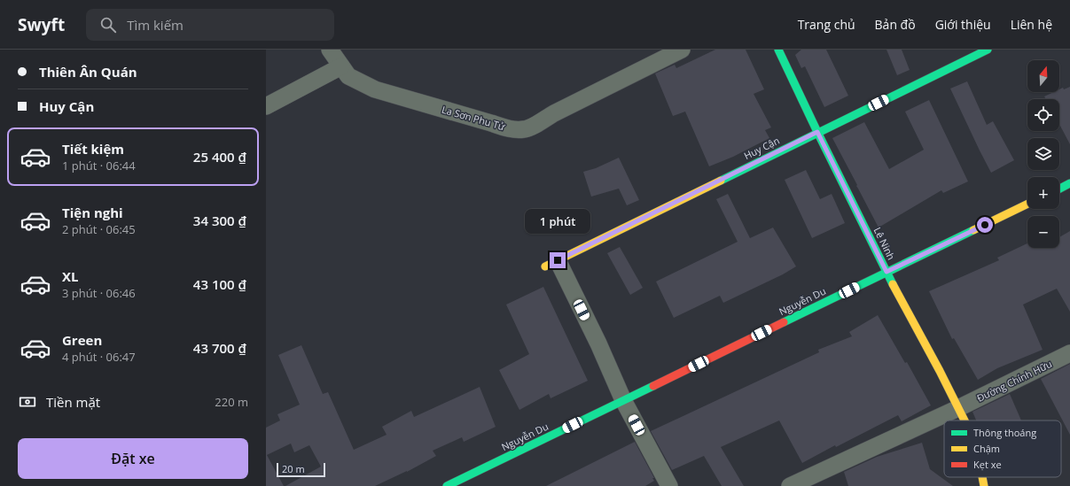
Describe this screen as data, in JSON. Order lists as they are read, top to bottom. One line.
{"streets":{"street":["La Sơn Phu Tử","Huy Cận","Lê Ninh","Nguyễn Du","Đường Chính Hữu"]},"crossings":[["Huy Cận","Lê Ninh"],["Lê Ninh","Nguyễn Du"],["Lê Ninh","Đường Chính Hữu"]],"legend":["Thông thoáng","Chậm","Kẹt xe"],"scale_bar":"20 m","north":"top","page":{"header":"Swyft","search":"Tìm kiếm","nav":["Trang chủ","Bản đồ","Giới thiệu","Liên hệ"],"banner":["Thiên Ân Quán","Huy Cận"],"map_buttons":["+","−"],"list":[{"name":"Tiết kiệm","note":"1 phút · 06:44","value":"25 400 ₫"},{"name":"Tiện nghi","note":"2 phút · 06:45","value":"34 300 ₫"},{"name":"XL","note":"3 phút · 06:46","value":"43 100 ₫"},{"name":"Green","note":"4 phút · 06:47","value":"43 700 ₫"}],"bubble":"1 phút","pay":["Tiền mặt","220 m"],"buttons":"Đặt xe","scale":"20 m"}}
